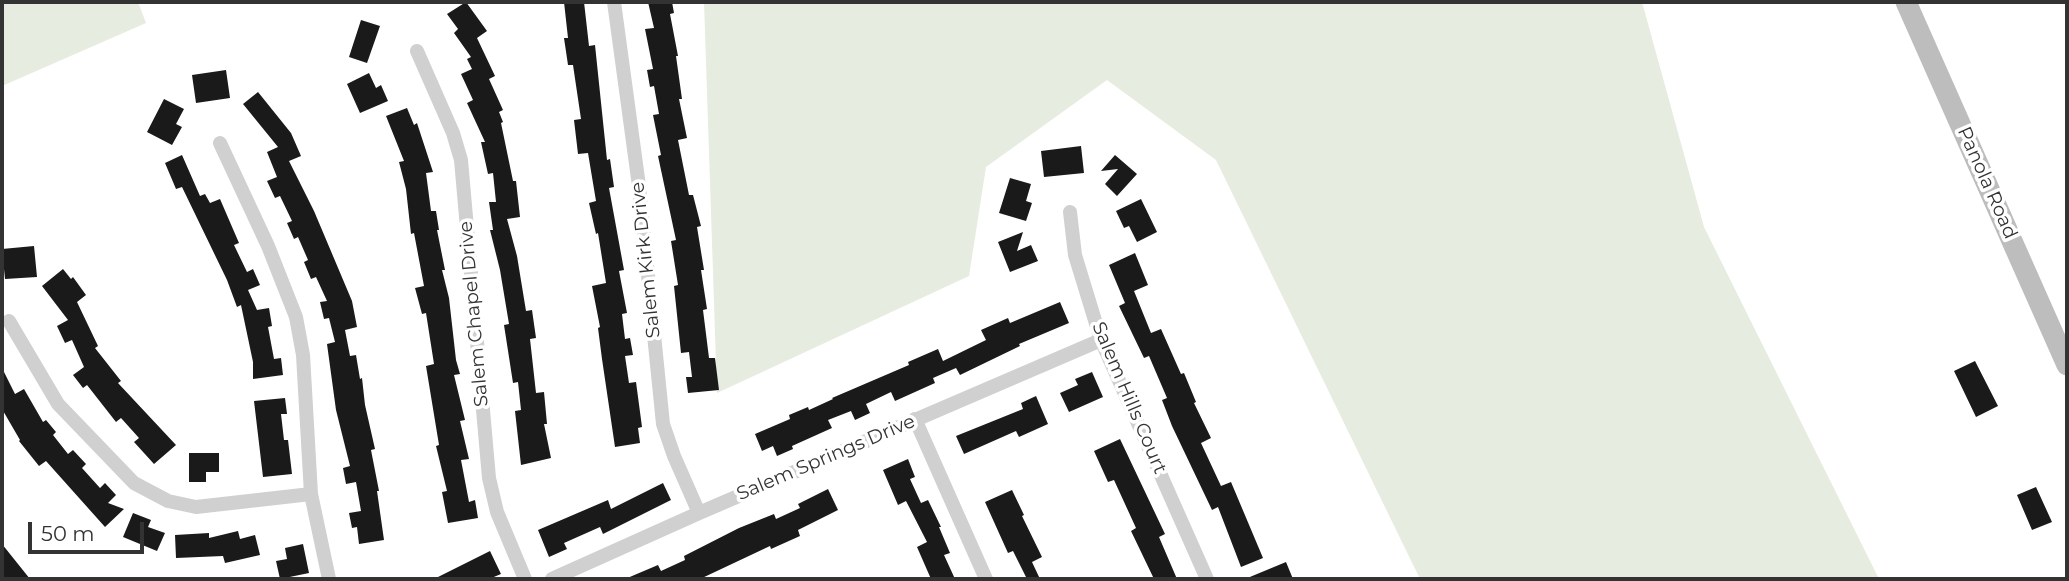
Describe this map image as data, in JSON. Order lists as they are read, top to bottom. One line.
{"streets":{"main road":["Panola Road"],"street":["Salem Kirk Drive","Salem Chapel Drive","Salem Hills Court","Salem Springs Drive"]},"crossings":[["Salem Kirk Drive","Salem Springs Drive"],["Salem Hills Court","Salem Springs Drive"]],"scale_bar":"50 m"}
